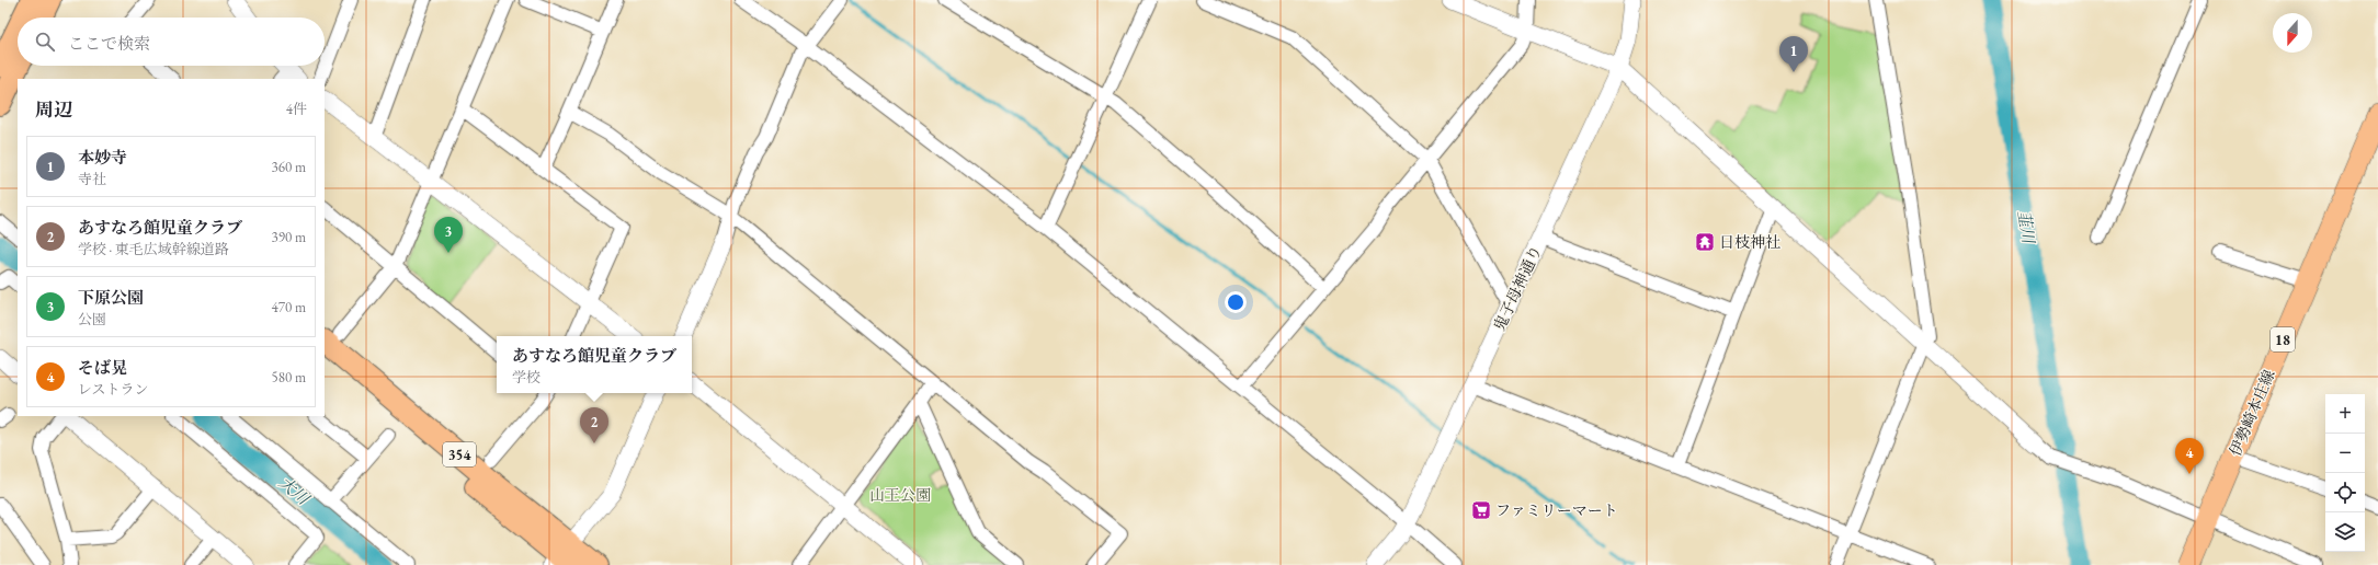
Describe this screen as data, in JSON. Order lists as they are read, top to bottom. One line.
{"streets":{"highway":["354"],"main road":["18","伊勢崎本庄線"],"street":["鬼子母神通り"]},"water":["韮川","大川"],"parks":["山王公園"],"places":{"temple":["日枝神社"],"supermarket":["ファミリーマート"]},"north":"bottom","page":{"search":"ここで検索","pins":["1","3","2","4"],"heading":["周辺","4件"],"list":[{"mark":"1","name":"本妙寺","note":"寺社","value":"360 m"},{"mark":"2","name":"あすなろ館児童クラブ","note":"学校 · 東毛広域幹線道路","value":"390 m"},{"mark":"3","name":"下原公園","note":"公園","value":"470 m"},{"mark":"4","name":"そば晃","note":"レストラン","value":"580 m"}],"popup":["あすなろ館児童クラブ","学校"],"map_buttons":["+","−"]}}
